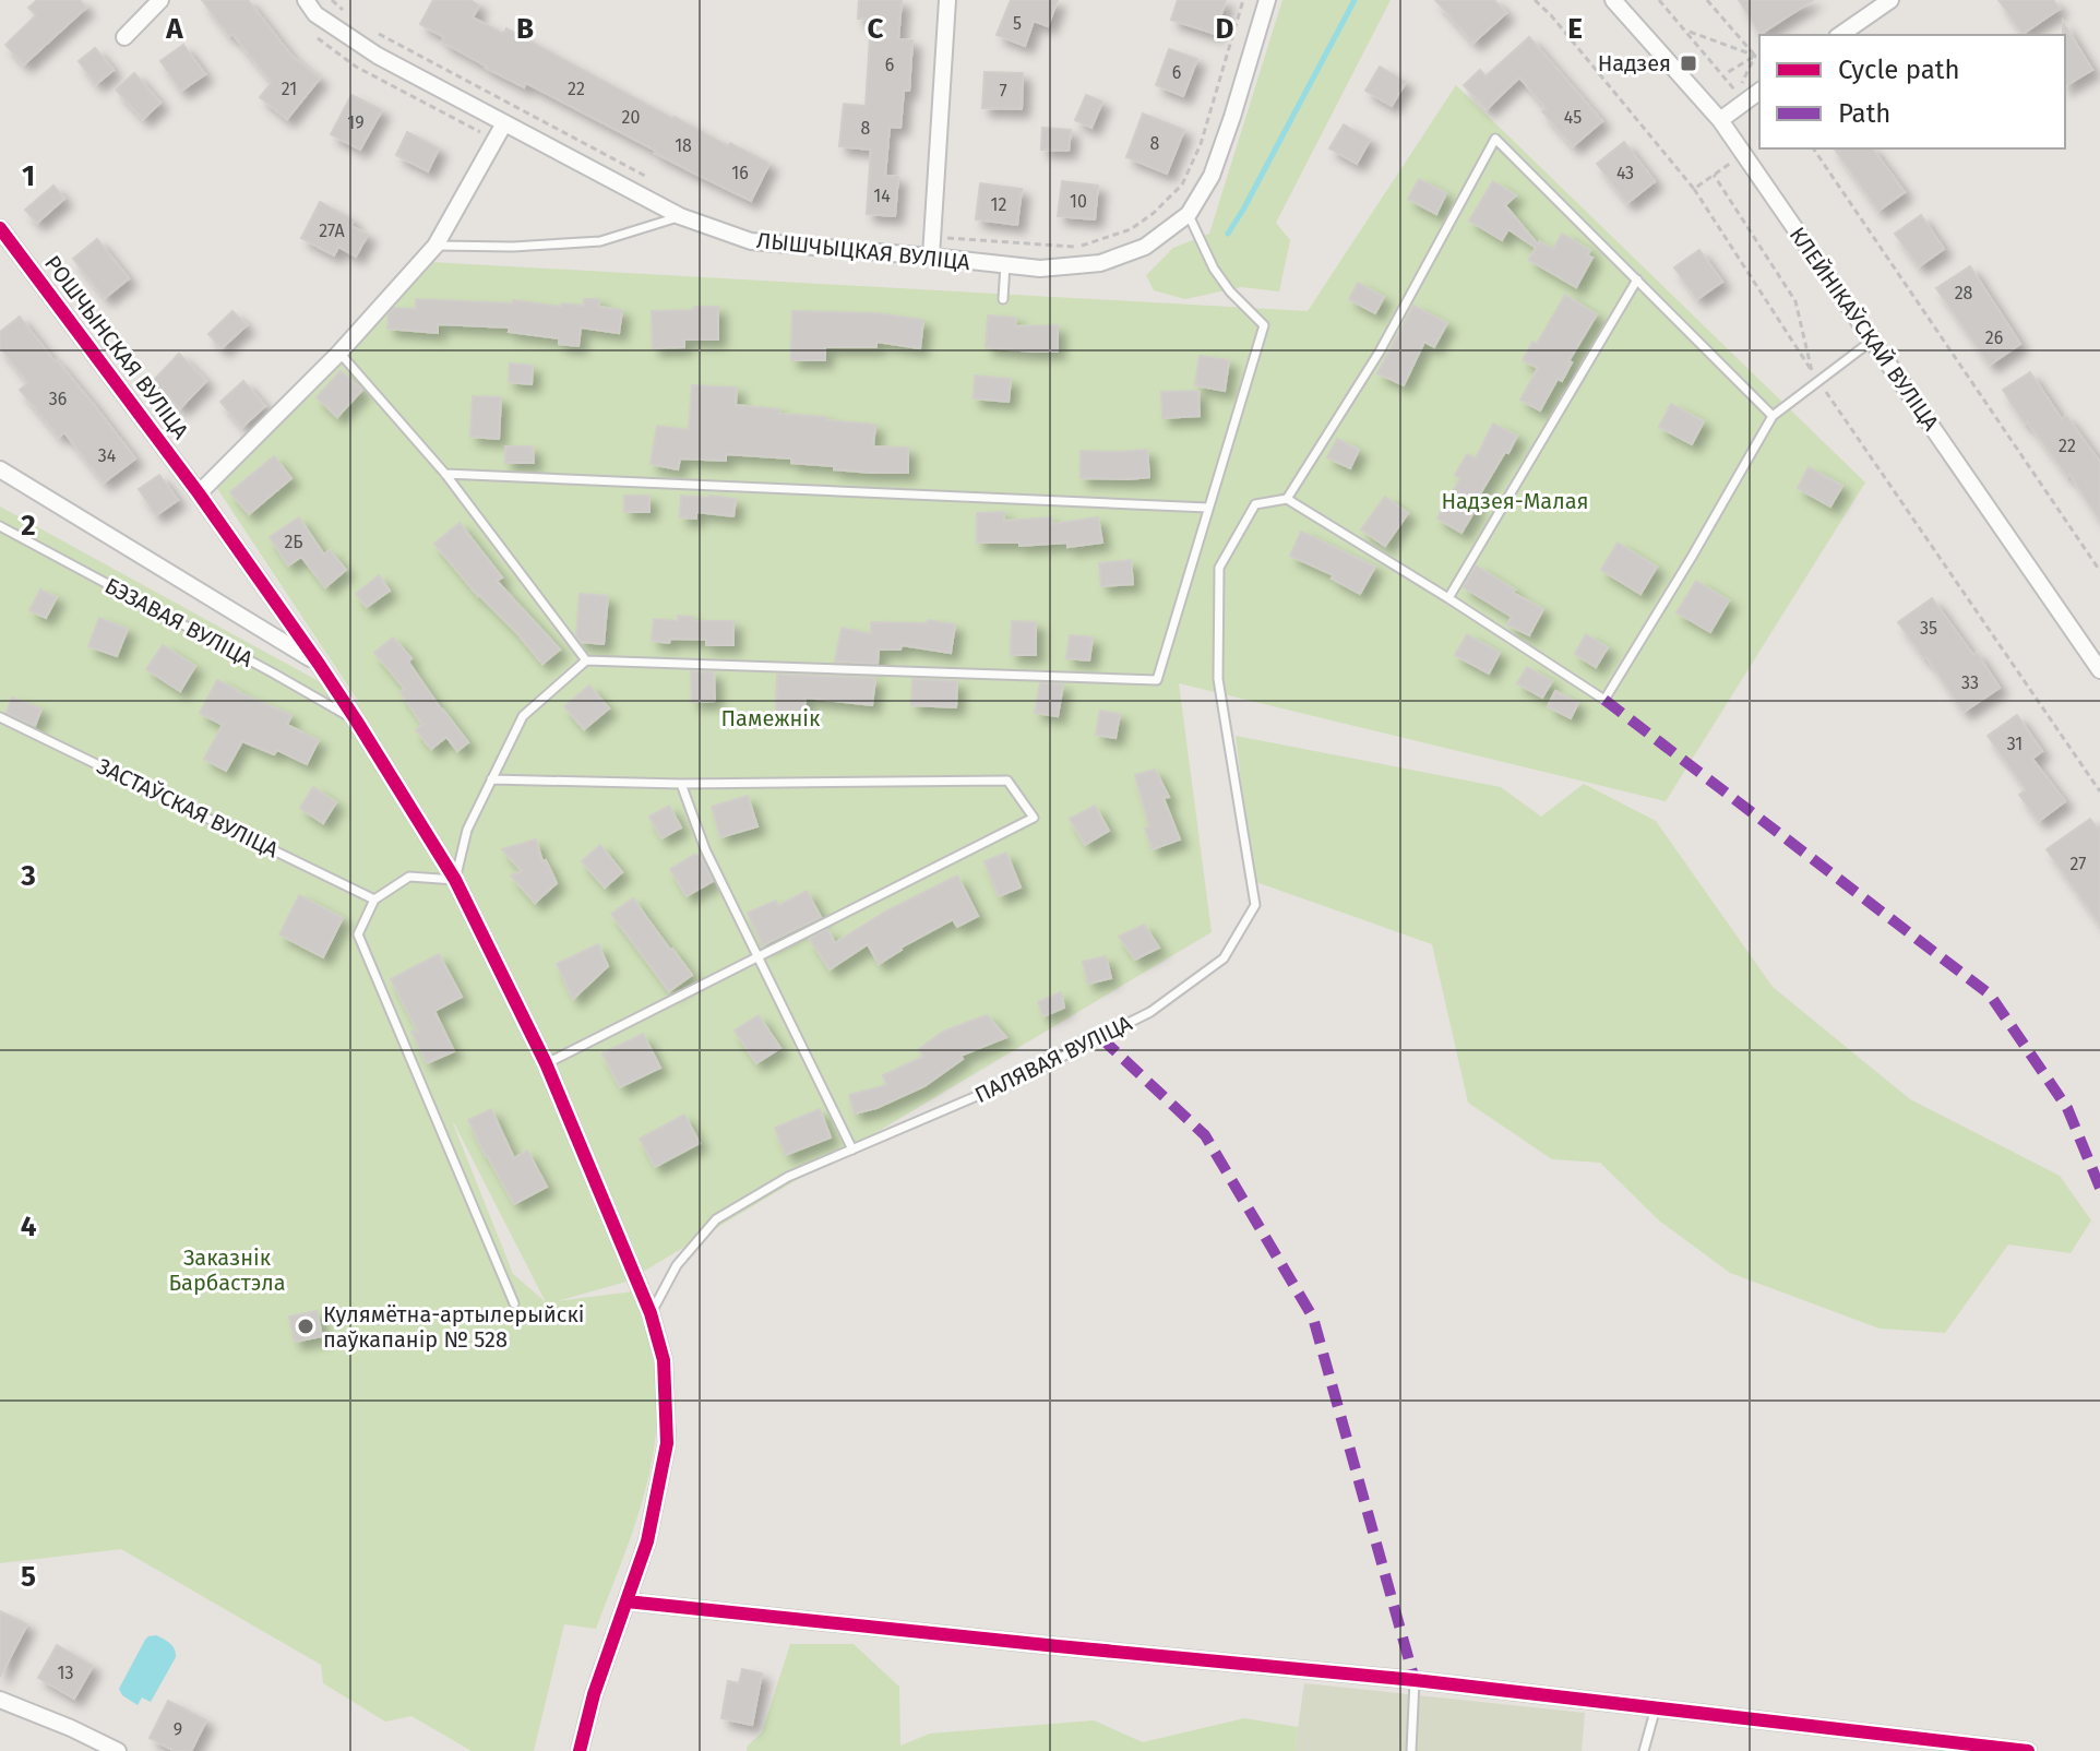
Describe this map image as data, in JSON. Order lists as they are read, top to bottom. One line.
{"streets":{"street":["ЛЫШЧЫЦКАЯ ВУЛІЦА","КЛЕЙНІКАЎСКАЙ ВУЛІЦА","РОШЧЫНСКАЯ ВУЛІЦА"],"lane":["БЭЗАВАЯ ВУЛІЦА","ЗАСТАЎСКАЯ ВУЛІЦА","ПАЛЯВАЯ ВУЛІЦА"]},"crossings":[["РОШЧЫНСКАЯ ВУЛІЦА","БЭЗАВАЯ ВУЛІЦА"],["РОШЧЫНСКАЯ ВУЛІЦА","ПАЛЯВАЯ ВУЛІЦА"]],"parks":["Надзея-Малая","Памежнік","Заказнік Барбастэла"],"places":{"transit":["Надзея"],"other":["Кулямётна-артылерыйскі паўкапанір № 528"]},"house_numbers":["5","6","6","21","22","7","20","45","19","8","8","18","16","43","14","10","12","27А","28","26","36","22","34","2Б","35","33","31","27","13","9"],"legend":["Cycle path","Path"],"grid":{"columns":["A","B","C","D","E"],"rows":["1","2","3","4","5"]}}
